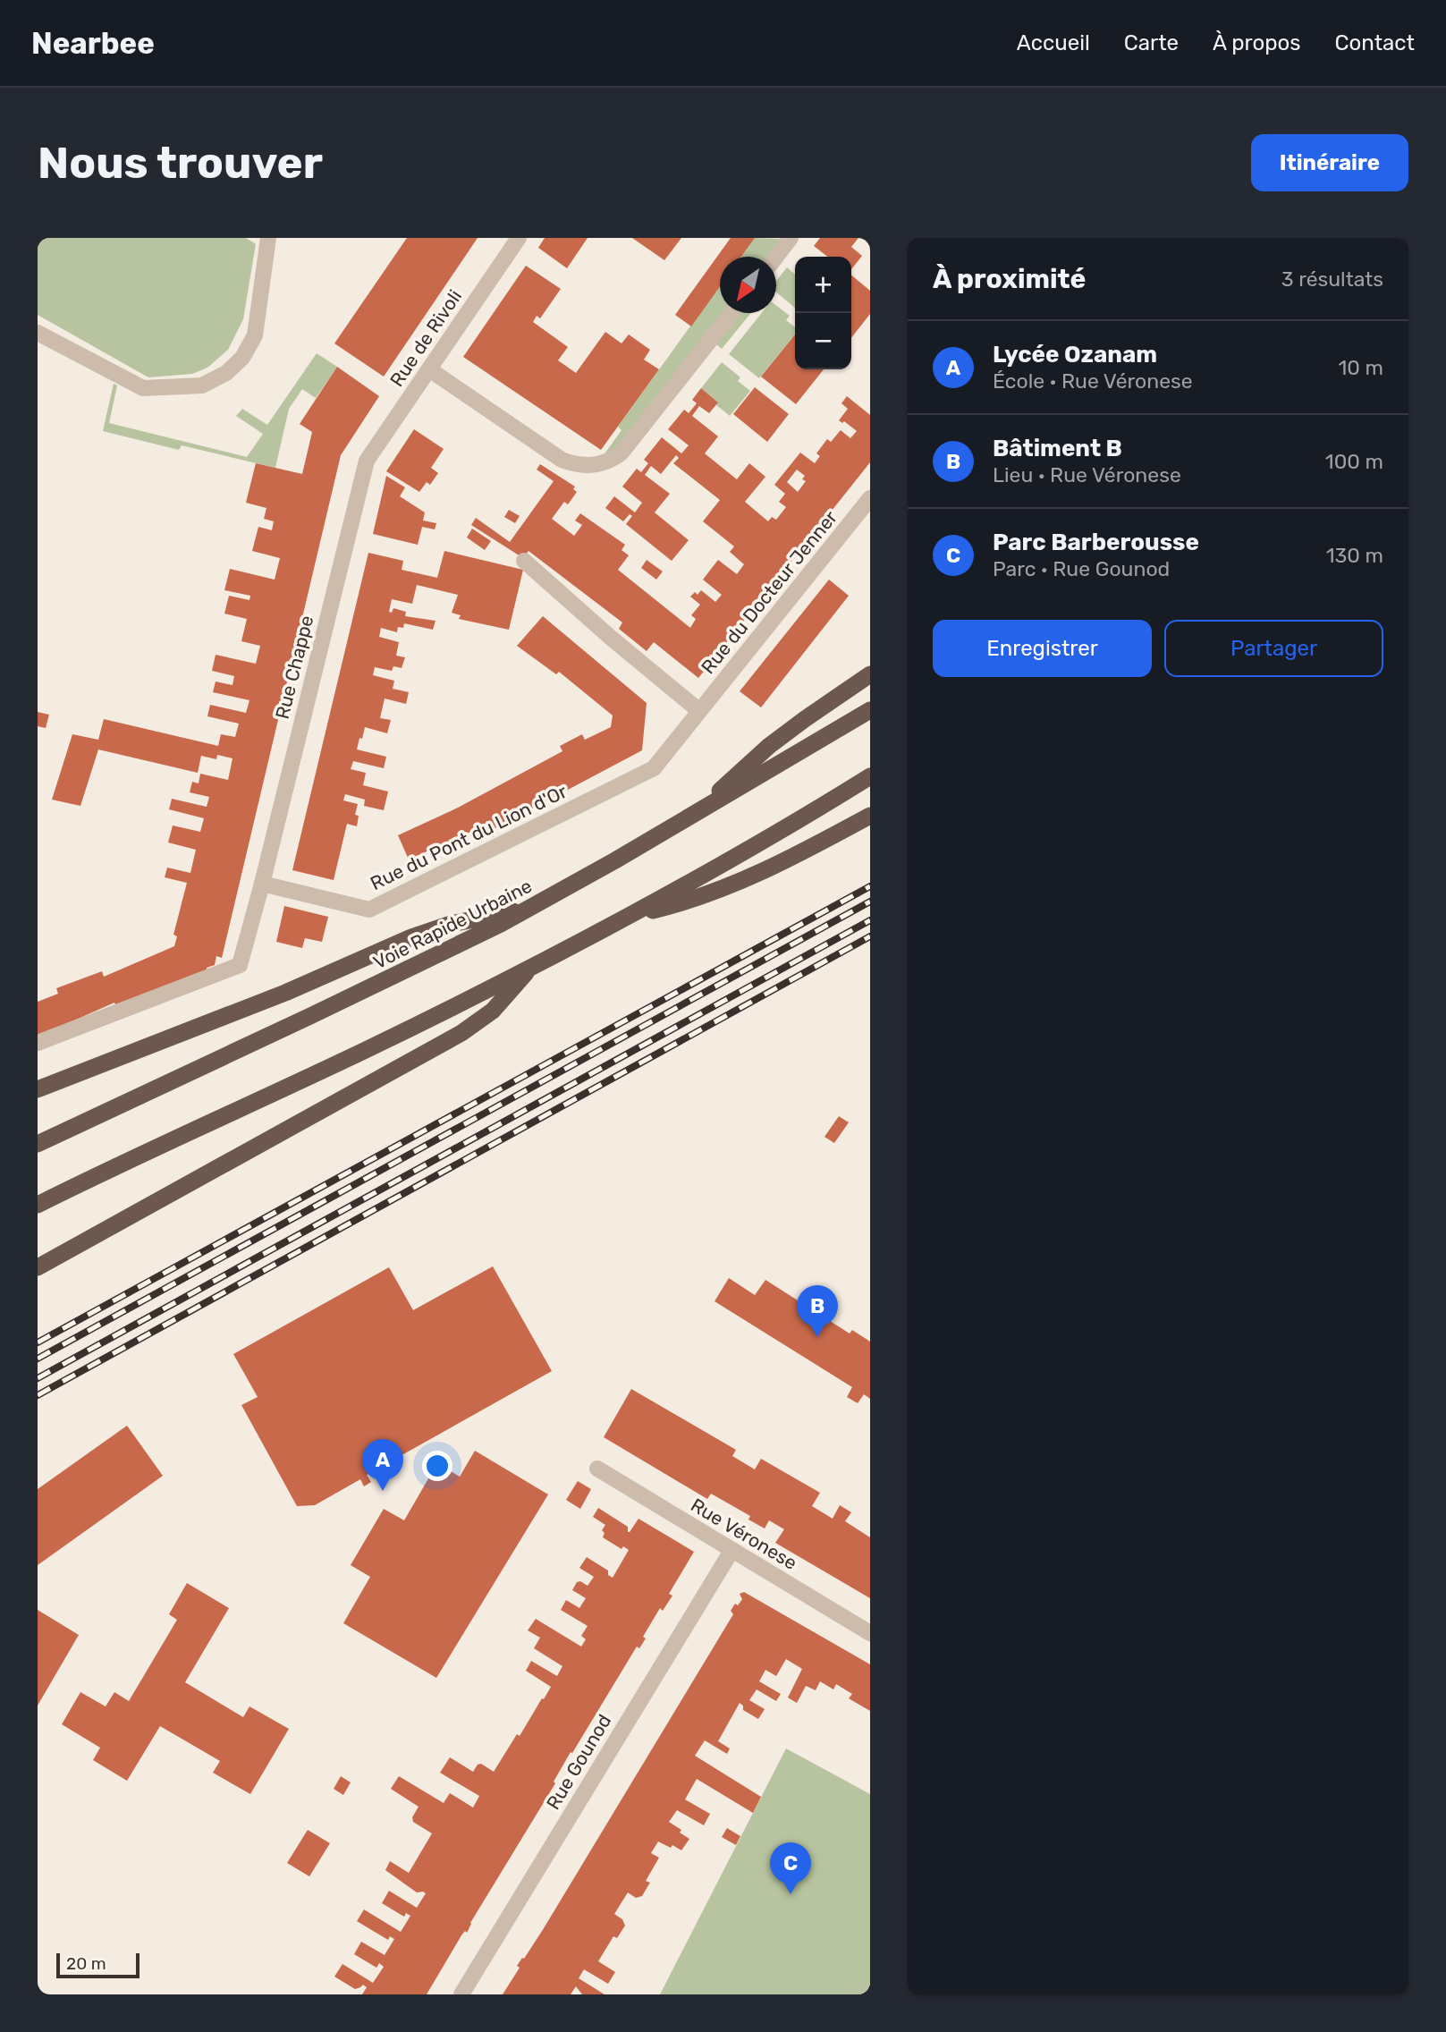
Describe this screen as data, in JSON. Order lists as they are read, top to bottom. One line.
{"streets":{"highway":["Voie Rapide Urbaine"],"street":["Rue de Rivoli","Rue du Docteur Jenner","Rue Chappe","Rue du Pont du Lion d'Or","Rue Véronese","Rue Gounod"]},"crossings":[["Rue de Rivoli","Rue Chappe"],["Rue du Docteur Jenner","Rue du Pont du Lion d'Or"],["Rue Chappe","Rue du Pont du Lion d'Or"],["Rue Véronese","Rue Gounod"]],"scale_bar":"20 m","north":"bottom left","page":{"header":"Nearbee","nav":["Accueil","Carte","À propos","Contact"],"buttons":["Itinéraire",["Enregistrer","Partager"]],"title":"Nous trouver","heading":["À proximité","3 résultats"],"map_buttons":["+","−"],"list":[{"mark":"A","name":"Lycée Ozanam","note":"École · Rue Véronese","value":"10 m"},{"mark":"B","name":"Bâtiment B","note":"Lieu · Rue Véronese","value":"100 m"},{"mark":"C","name":"Parc Barberousse","note":"Parc · Rue Gounod","value":"130 m"}],"pins":["B","A","C"],"scale":"20 m"}}
